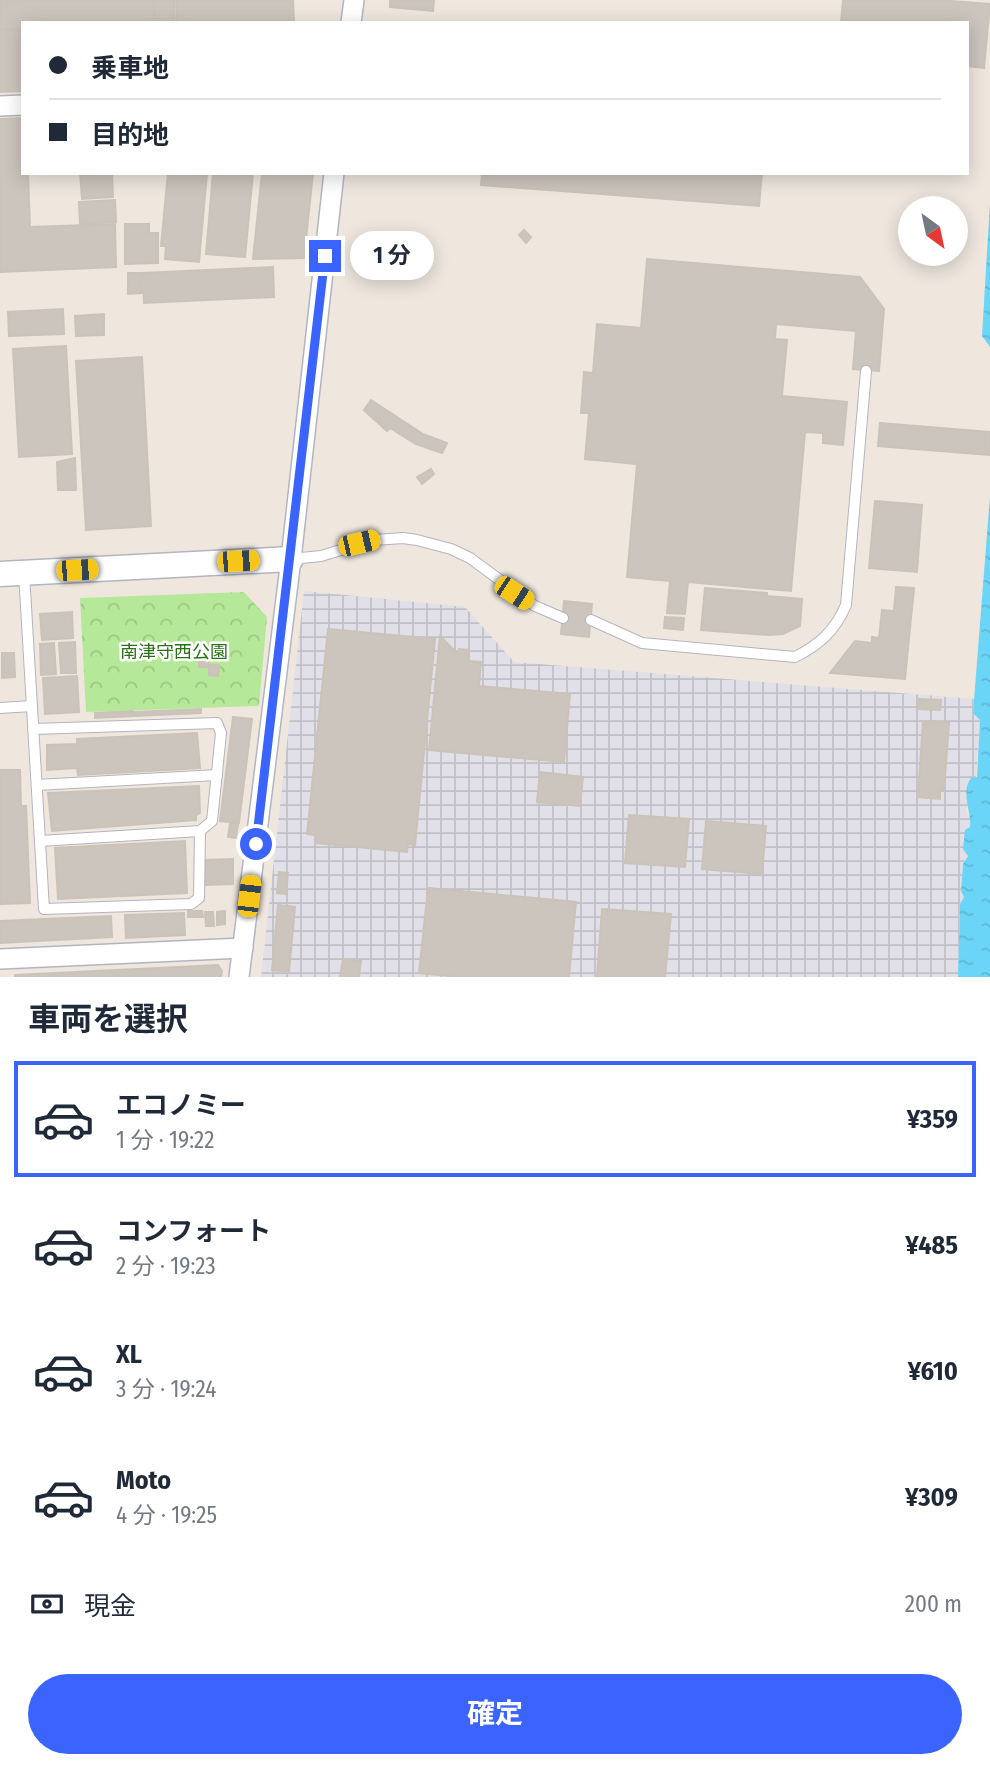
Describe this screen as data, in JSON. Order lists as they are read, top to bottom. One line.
{"parks":["南津守西公園"],"north":"bottom right","page":{"banner":["乗車地","目的地"],"bubble":"1 分","heading":"車両を選択","list":[{"name":"エコノミー","note":"1 分 · 19:22","value":"¥359"},{"name":"コンフォート","note":"2 分 · 19:23","value":"¥485"},{"name":"XL","note":"3 分 · 19:24","value":"¥610"},{"name":"Moto","note":"4 分 · 19:25","value":"¥309"}],"pay":["現金","200 m"],"buttons":"確定"}}
